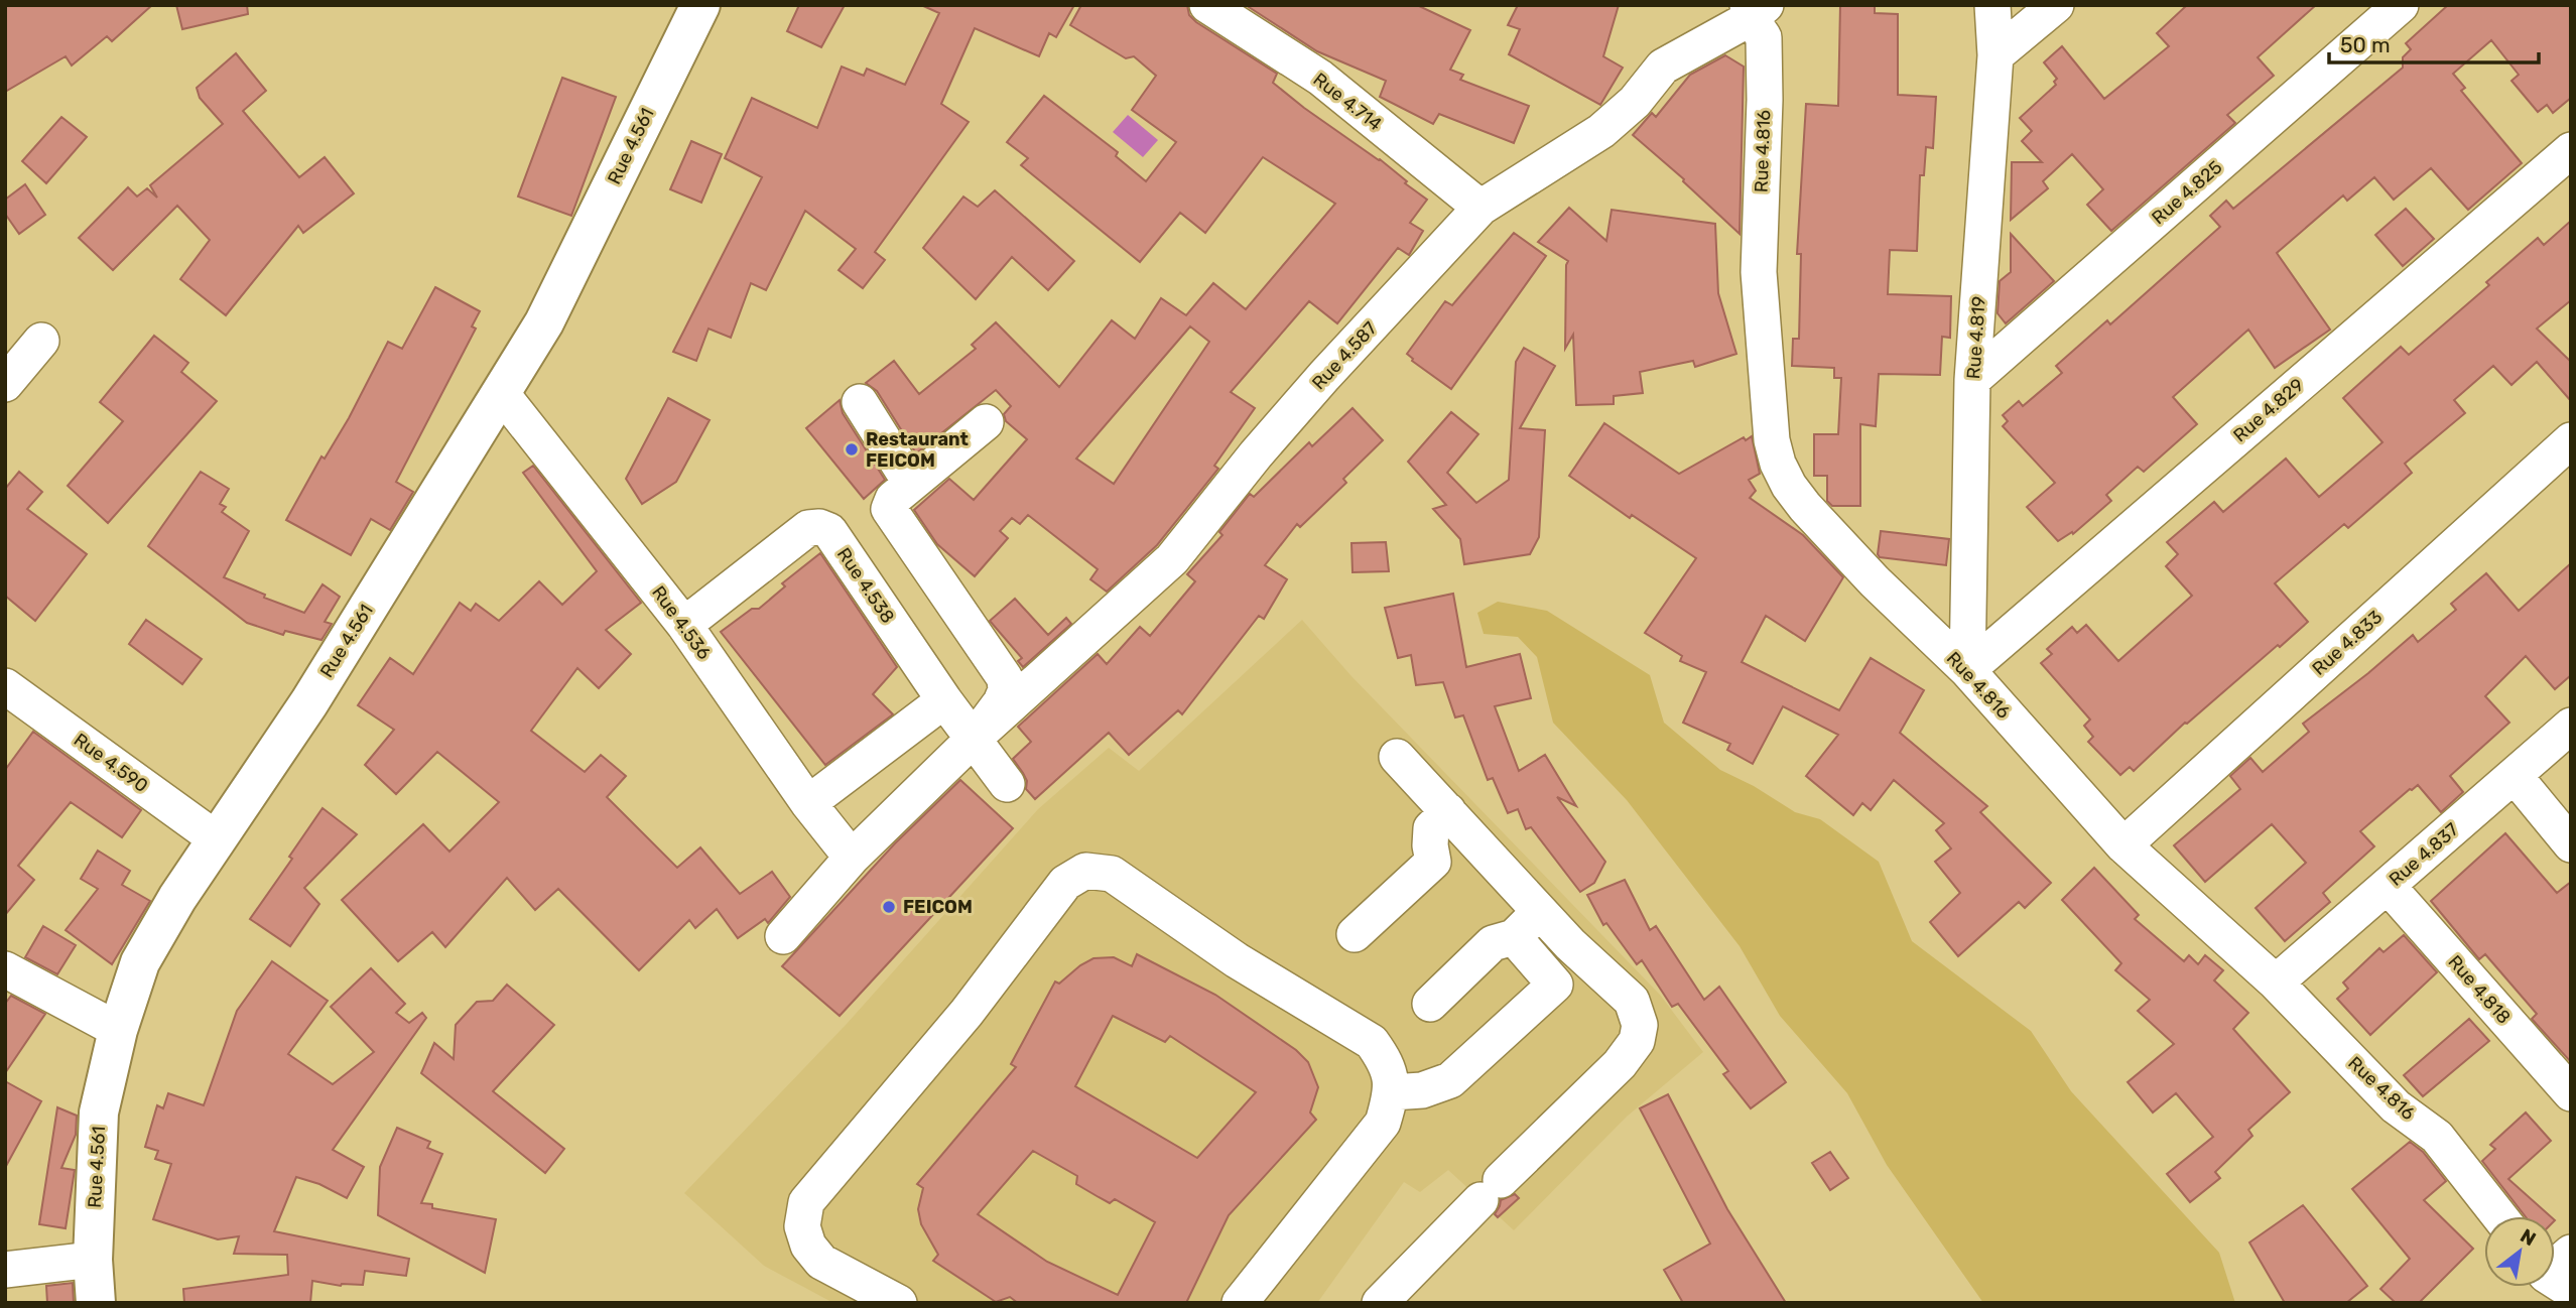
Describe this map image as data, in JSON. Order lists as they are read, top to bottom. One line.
{"streets":{"main road":["Rue 4.561"],"street":["Rue 4.714","Rue 4.816","Rue 4.825","Rue 4.819","Rue 4.587","Rue 4.829","Rue 4.538","Rue 4.536","Rue 4.833","Rue 4.590","Rue 4.837","Rue 4.818"]},"crossings":[["Rue 4.714","Rue 4.587"],["Rue 4.561","Rue 4.536"],["Rue 4.561","Rue 4.590"],["Rue 4.816","Rue 4.819"],["Rue 4.816","Rue 4.587"],["Rue 4.816","Rue 4.829"],["Rue 4.816","Rue 4.833"],["Rue 4.816","Rue 4.837"],["Rue 4.825","Rue 4.819"],["Rue 4.819","Rue 4.829"],["Rue 4.587","Rue 4.538"],["Rue 4.538","Rue 4.536"],["Rue 4.837","Rue 4.818"]],"places":["Restaurant FEICOM","FEICOM"],"scale_bar":"50 m","north":"top right"}
